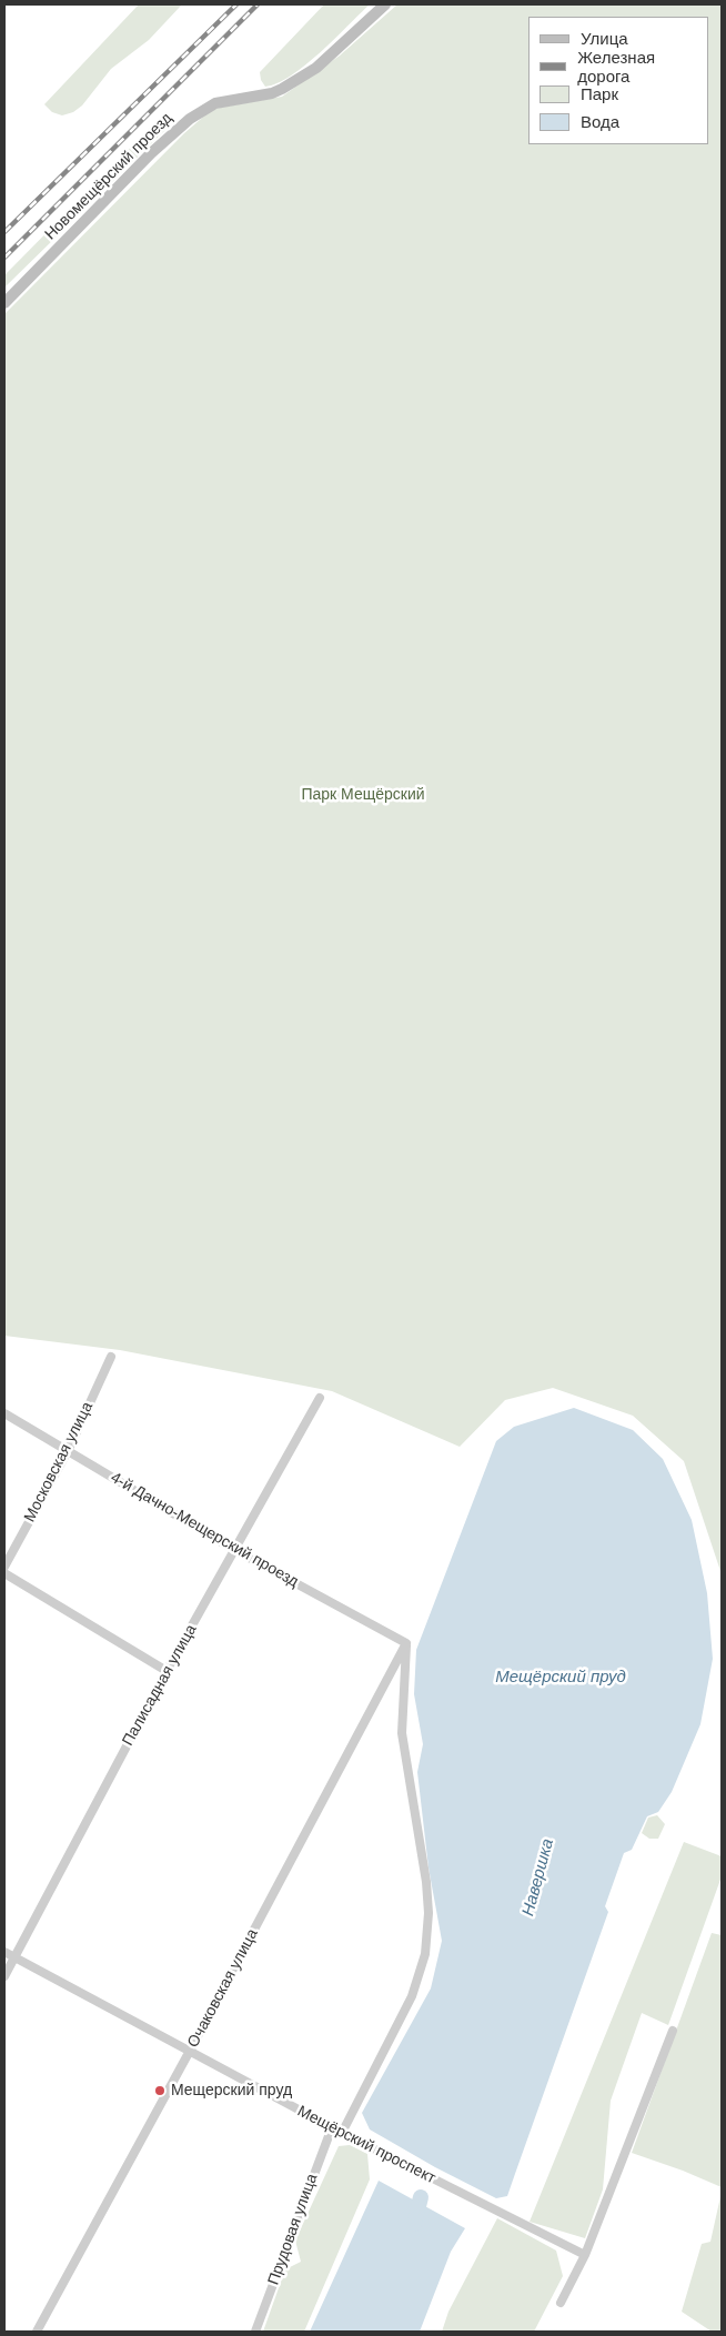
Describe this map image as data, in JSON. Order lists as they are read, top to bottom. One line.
{"streets":{"street":["Новомещёрский проезд","Московская улица","4-й Дачно-Мещерский проезд","Палисадная улица","Очаковская улица","Мещёрский проспект","Прудовая улица"]},"crossings":[["Московская улица","4-й Дачно-Мещерский проезд"],["4-й Дачно-Мещерский проезд","Палисадная улица"],["4-й Дачно-Мещерский проезд","Очаковская улица"],["Палисадная улица","Мещёрский проспект"],["Очаковская улица","Мещёрский проспект"],["Мещёрский проспект","Прудовая улица"]],"water":["Мещёрский пруд","Навершка"],"parks":["Парк Мещёрский"],"places":["Мещерский пруд"],"legend":["Улица","Железная дорога","Парк","Вода"]}
